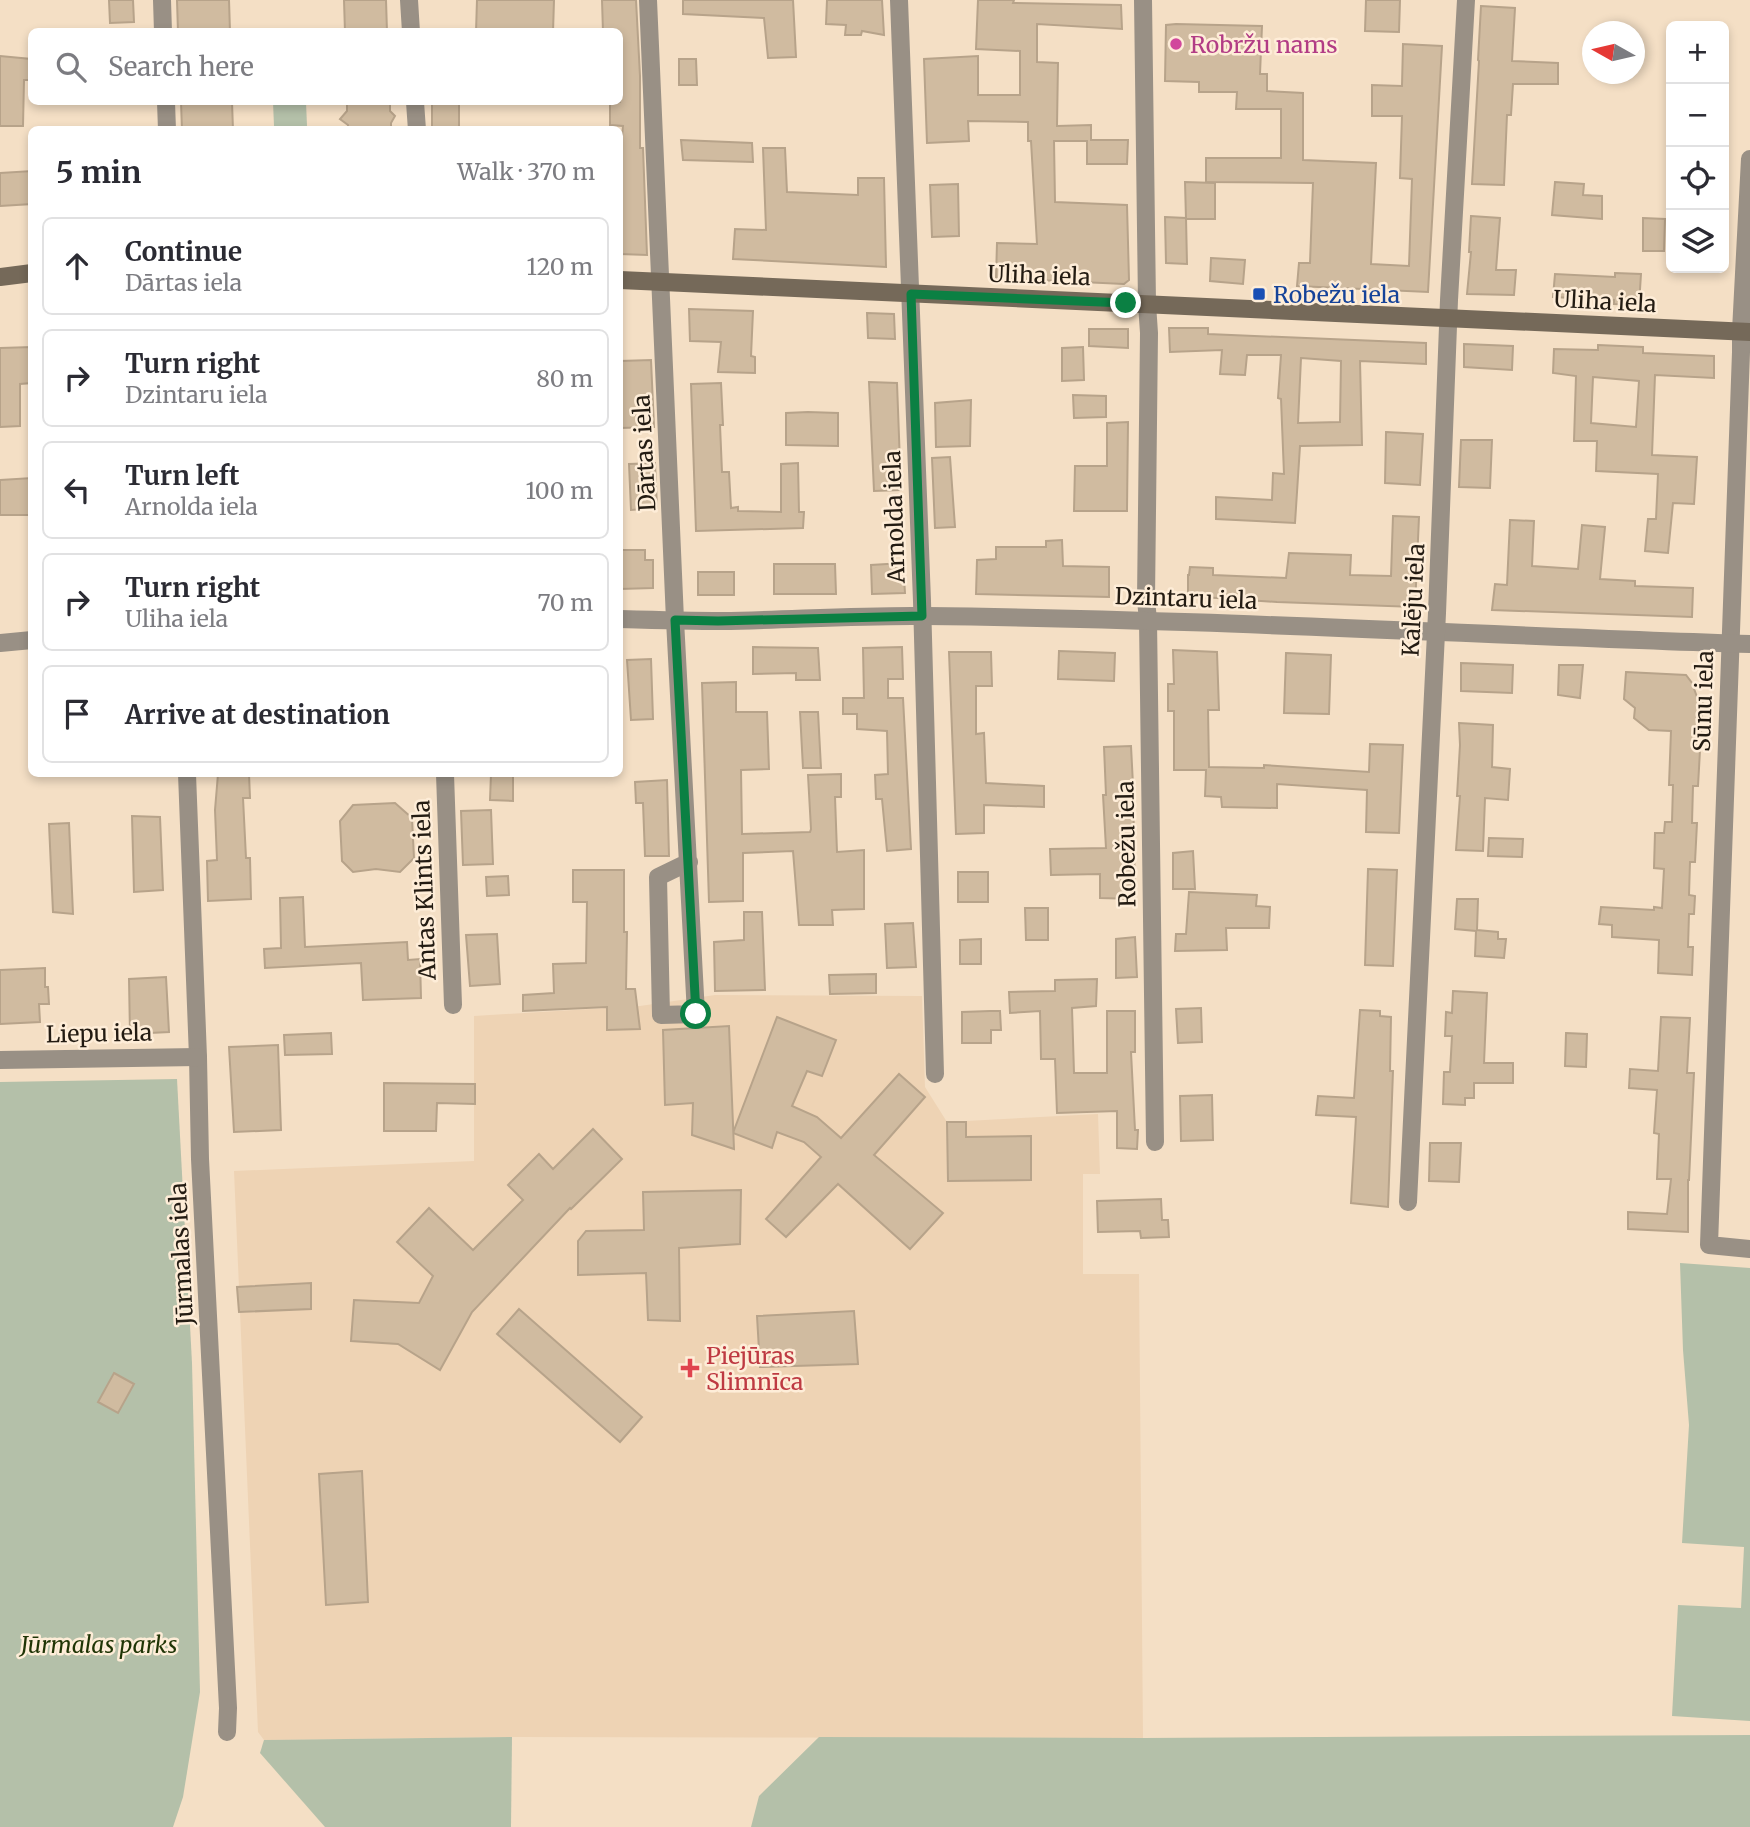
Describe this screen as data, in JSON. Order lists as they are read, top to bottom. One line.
{"streets":{"main road":["Uliha iela"],"street":["Dārtas iela","Arnolda iela","Dzintaru iela","Kalēju iela","Sūnu iela","Robežu iela","Antas Klints iela","Liepu iela","Jūrmalas iela"]},"crossings":[["Uliha iela","Dārtas iela"],["Uliha iela","Arnolda iela"],["Uliha iela","Kalēju iela"],["Uliha iela","Sūnu iela"],["Uliha iela","Robežu iela"],["Dārtas iela","Dzintaru iela"],["Arnolda iela","Dzintaru iela"],["Dzintaru iela","Kalēju iela"],["Dzintaru iela","Sūnu iela"],["Dzintaru iela","Robežu iela"],["Liepu iela","Jūrmalas iela"]],"parks":["Jūrmalas parks"],"places":{"other":["Robržu nams"],"transit":["Robežu iela"],"health":["Piejūras Slimnīca"]},"north":"left","page":{"map_buttons":["+","−"],"search":"Search here","heading":["5 min","Walk · 370 m"],"list":[["Continue","Dārtas iela","120 m"],["Turn right","Dzintaru iela","80 m"],["Turn left","Arnolda iela","100 m"],["Turn right","Uliha iela","70 m"],"Arrive at destination"]}}
